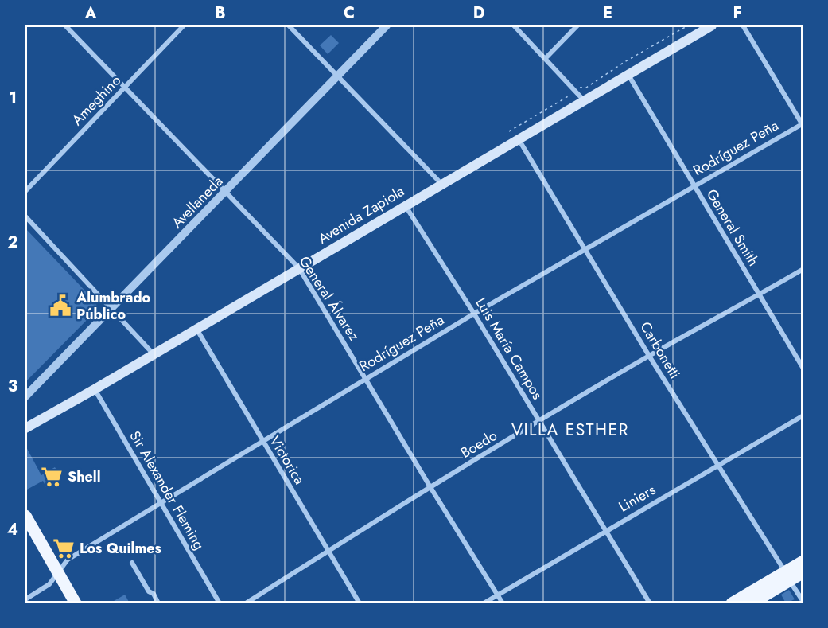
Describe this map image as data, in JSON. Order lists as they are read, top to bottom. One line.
{"streets":{"main road":["Avenida Zapiola"],"street":["Ameghino","Rodríguez Peña","Avellaneda","General Smith","General Álvarez","Luis María Campos","Carbonetti","Boedo","Victorica","Sir Alexander Fleming","Liniers"]},"crossings":[["Ameghino","General Álvarez"],["Rodríguez Peña","General Smith"],["Rodríguez Peña","General Álvarez"],["Rodríguez Peña","Luis María Campos"],["Rodríguez Peña","Carbonetti"],["Rodríguez Peña","Victorica"],["Rodríguez Peña","Sir Alexander Fleming"],["Avellaneda","General Álvarez"],["Avenida Zapiola","General Smith"],["Avenida Zapiola","General Álvarez"],["Avenida Zapiola","Luis María Campos"],["Avenida Zapiola","Carbonetti"],["Avenida Zapiola","Victorica"],["Avenida Zapiola","Sir Alexander Fleming"],["General Smith","Boedo"],["General Álvarez","Boedo"],["General Álvarez","Liniers"],["Luis María Campos","Boedo"],["Luis María Campos","Liniers"],["Carbonetti","Boedo"],["Carbonetti","Liniers"],["Boedo","Victorica"]],"districts":["VILLA ESTHER"],"places":{"public building":["Alumbrado Público"],"supermarket":["Shell","Los Quilmes"]},"grid":{"columns":["A","B","C","D","E","F"],"rows":["1","2","3","4"]}}
